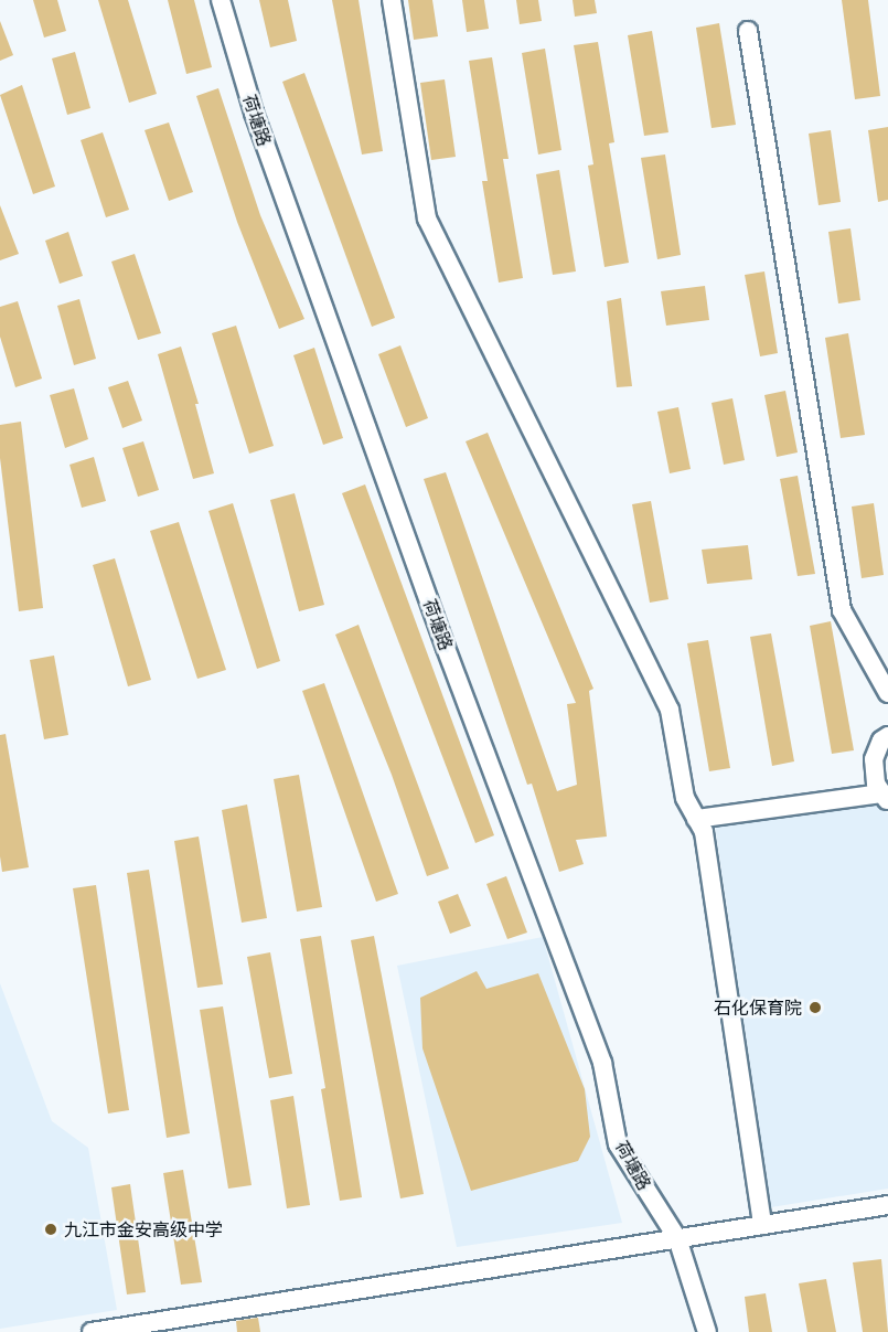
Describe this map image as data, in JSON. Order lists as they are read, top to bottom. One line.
{"streets":{"street":["荷塘路"]},"places":["石化保育院","九江市金安高级中学"]}
